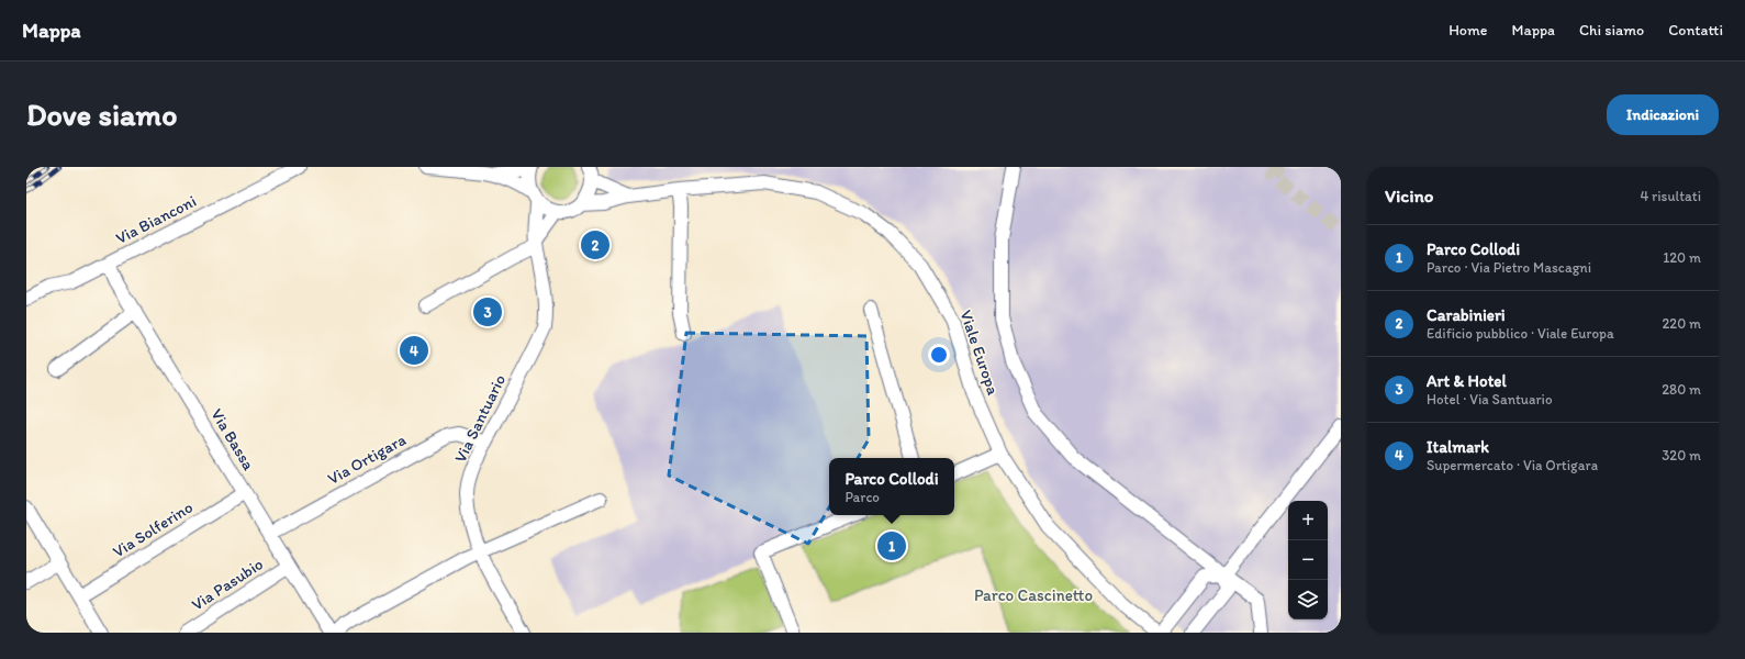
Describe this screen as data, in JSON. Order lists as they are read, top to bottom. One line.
{"streets":{"street":["Via Bianconi","Viale Europa","Via Santuario","Via Bassa","Via Ortigara","Via Solferino","Via Pasubio"]},"crossings":[["Via Bianconi","Via Bassa"],["Via Santuario","Via Ortigara"],["Via Bassa","Via Ortigara"],["Via Bassa","Via Solferino"],["Via Bassa","Via Pasubio"]],"parks":["Parco Cascinetto"],"page":{"header":"Mappa","nav":["Home","Mappa","Chi siamo","Contatti"],"buttons":"Indicazioni","title":"Dove siamo","heading":["Vicino","4 risultati"],"list":[{"mark":"1","name":"Parco Collodi","note":"Parco · Via Pietro Mascagni","value":"120 m"},{"mark":"2","name":"Carabinieri","note":"Edificio pubblico · Viale Europa","value":"220 m"},{"mark":"3","name":"Art & Hotel","note":"Hotel · Via Santuario","value":"280 m"},{"mark":"4","name":"Italmark","note":"Supermercato · Via Ortigara","value":"320 m"}],"pins":["2","3","4","1"],"popup":["Parco Collodi","Parco"],"map_buttons":["+","−"]}}
